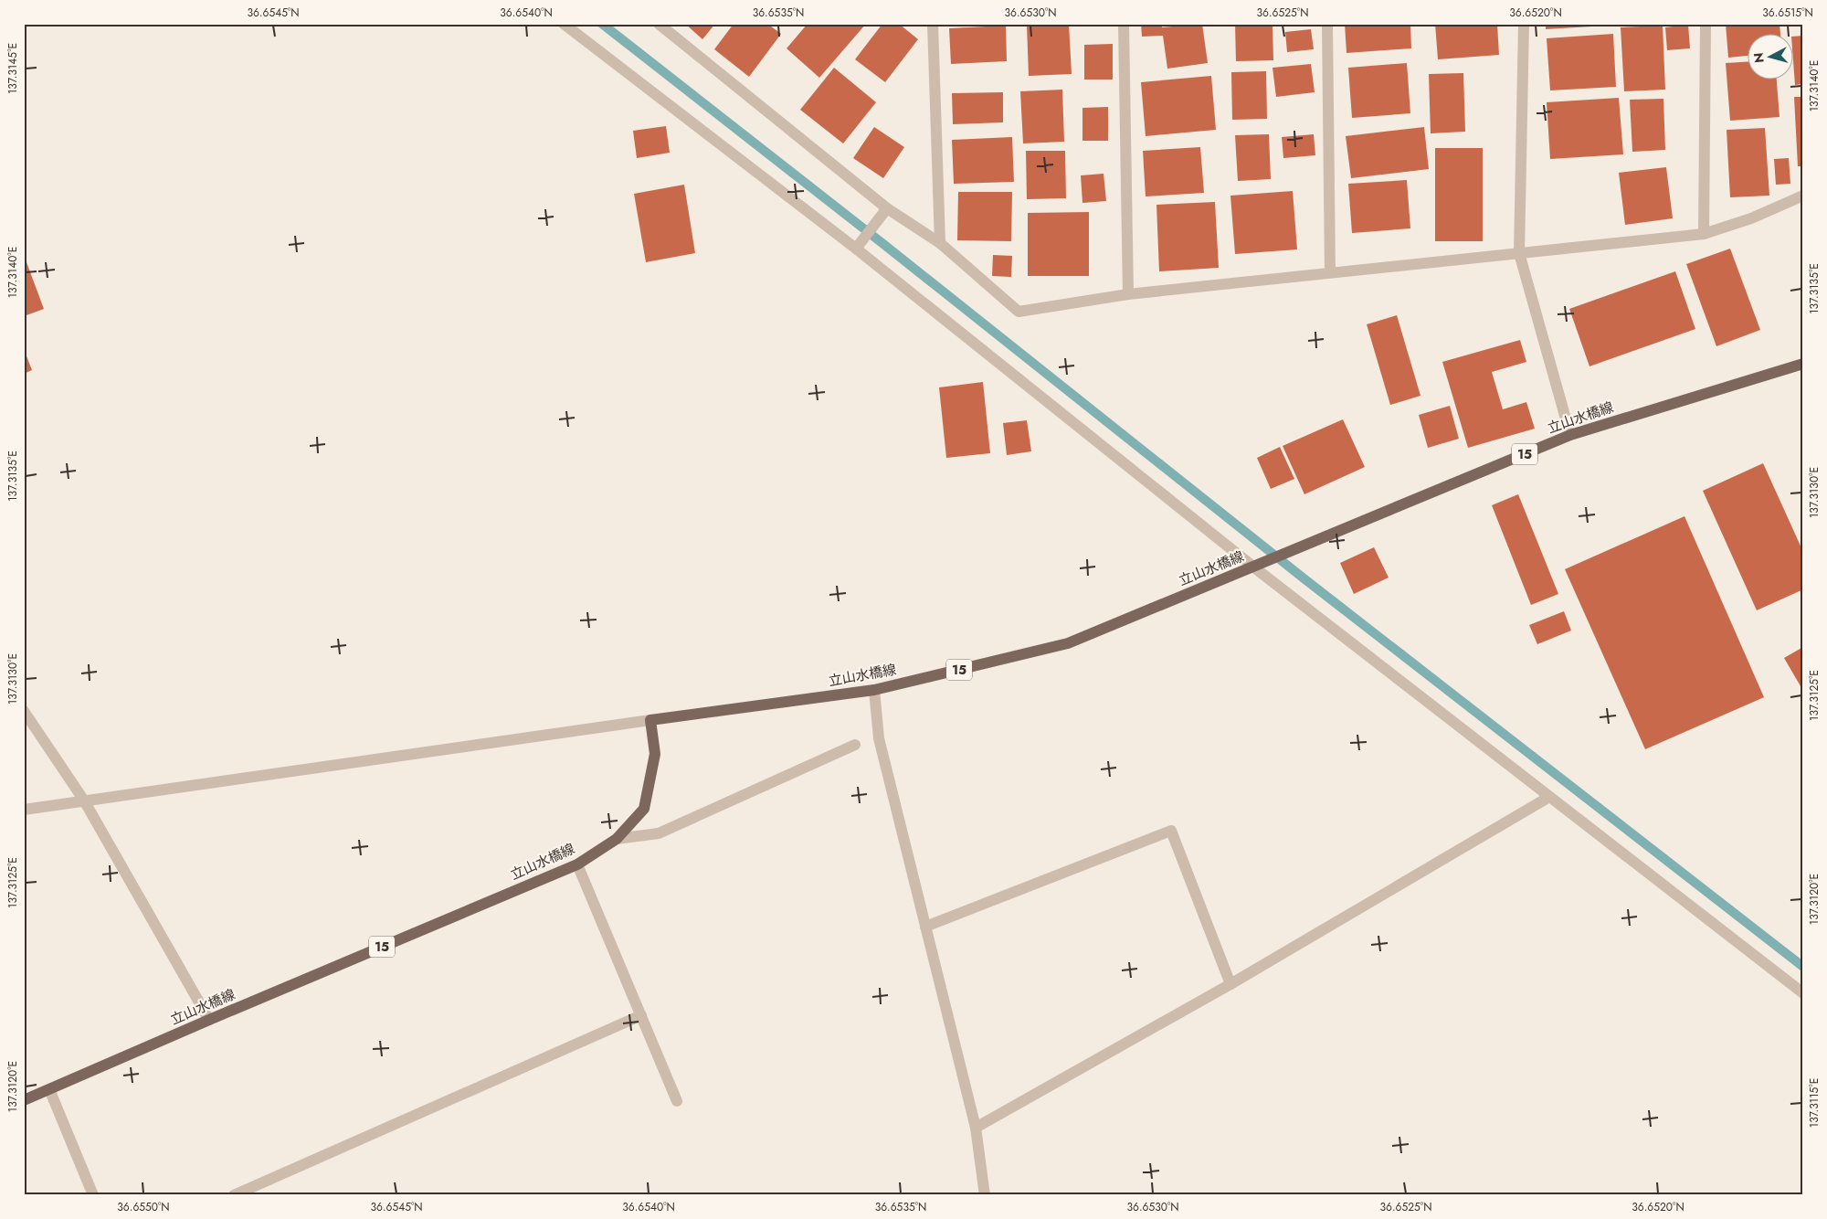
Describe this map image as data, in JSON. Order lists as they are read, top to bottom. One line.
{"streets":{"main road":["立山水橋線","15"]},"north":"left","coordinates":["36.6545°N","36.6540°N","36.6535°N","36.6530°N","36.6525°N","36.6520°N","36.6515°N","137.3145°E","137.3140°E","137.3135°E","137.3130°E","137.3125°E","137.3120°E","137.3115°E","36.6550°N"]}
